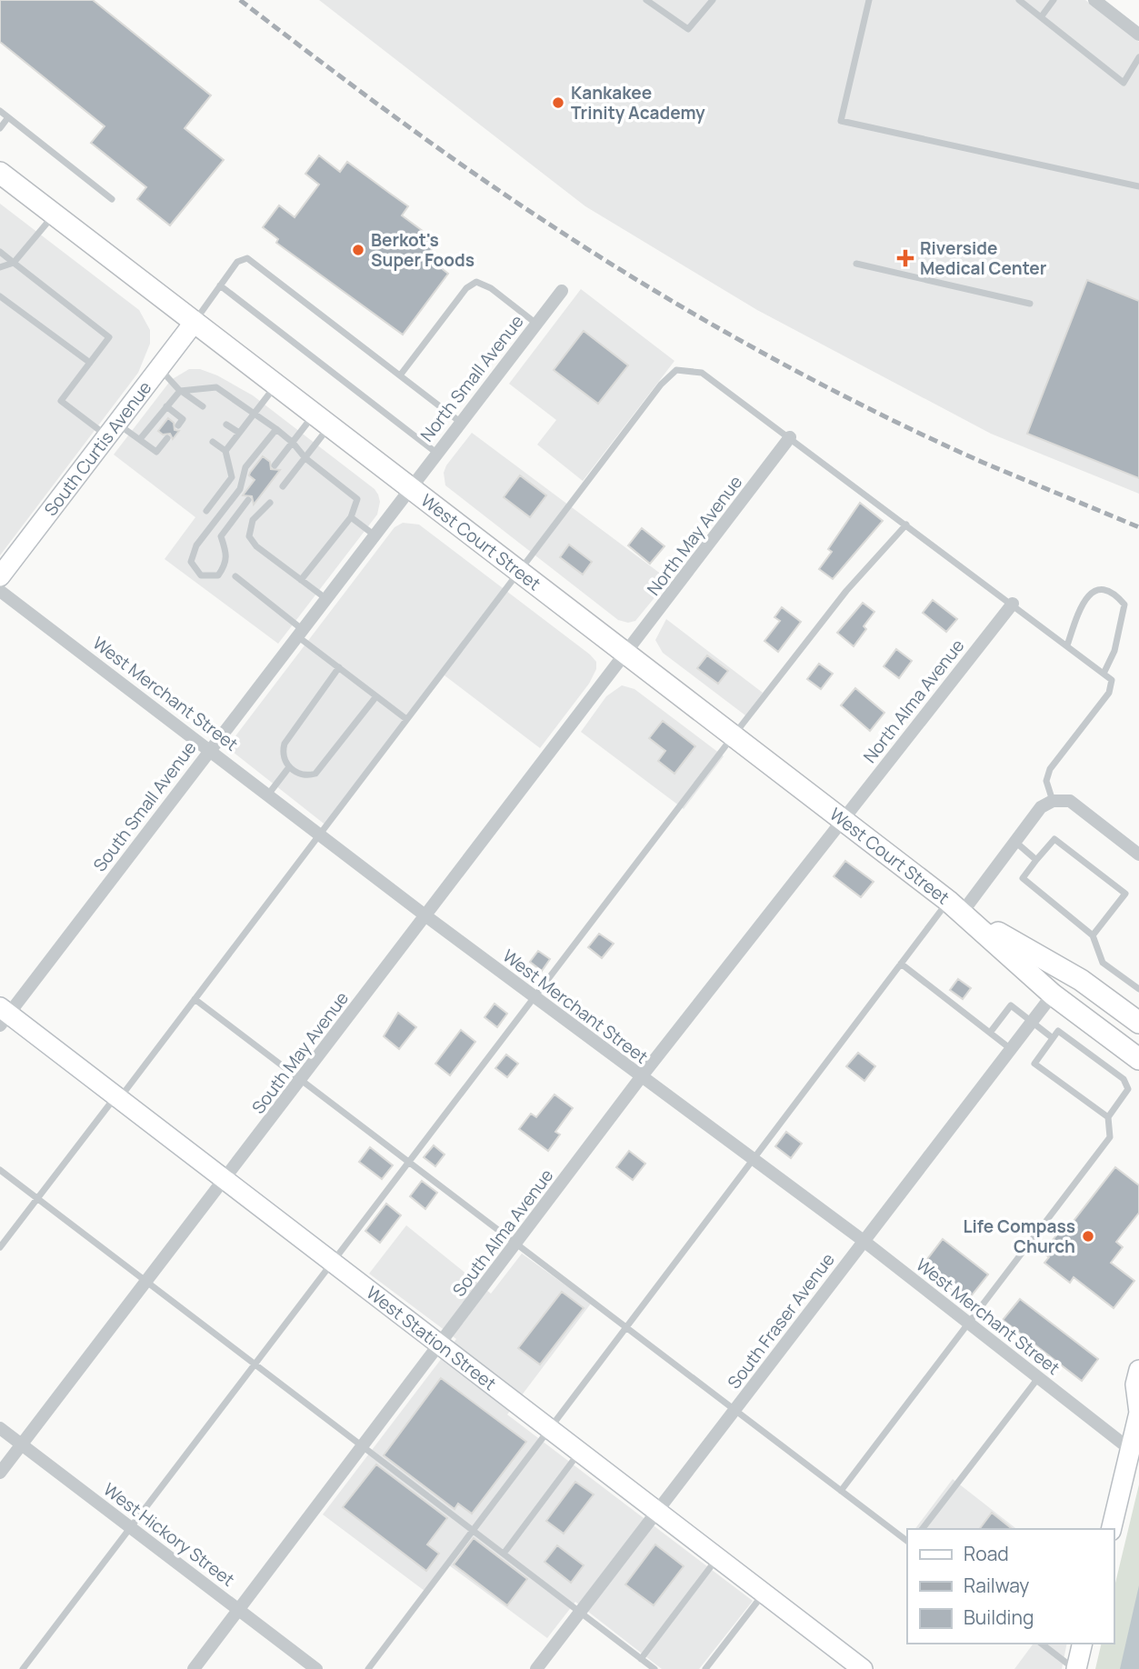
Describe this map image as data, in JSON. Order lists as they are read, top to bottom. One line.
{"streets":{"main road":["South Curtis Avenue","West Court Street","West Station Street"],"street":["North Small Avenue","North May Avenue","West Merchant Street","North Alma Avenue","South Small Avenue","South May Avenue","South Alma Avenue","South Fraser Avenue","West Hickory Street"]},"crossings":[["North Small Avenue","West Court Street"],["North Small Avenue","South Small Avenue"],["South Curtis Avenue","West Court Street"],["North May Avenue","West Court Street"],["North May Avenue","South May Avenue"],["West Court Street","North Alma Avenue"],["West Court Street","South Small Avenue"],["West Court Street","South May Avenue"],["West Court Street","South Alma Avenue"],["West Court Street","South Fraser Avenue"],["West Merchant Street","South Small Avenue"],["West Merchant Street","South May Avenue"],["West Merchant Street","South Alma Avenue"],["West Merchant Street","South Fraser Avenue"],["North Alma Avenue","South Alma Avenue"],["South Small Avenue","West Station Street"],["South May Avenue","West Station Street"],["South May Avenue","West Hickory Street"],["South Alma Avenue","West Station Street"],["South Alma Avenue","West Hickory Street"],["South Fraser Avenue","West Station Street"]],"places":{"other":["Kankakee Trinity Academy","Berkot's Super Foods","Life Compass Church"],"health":["Riverside Medical Center"]},"legend":["Road","Railway","Building"]}
